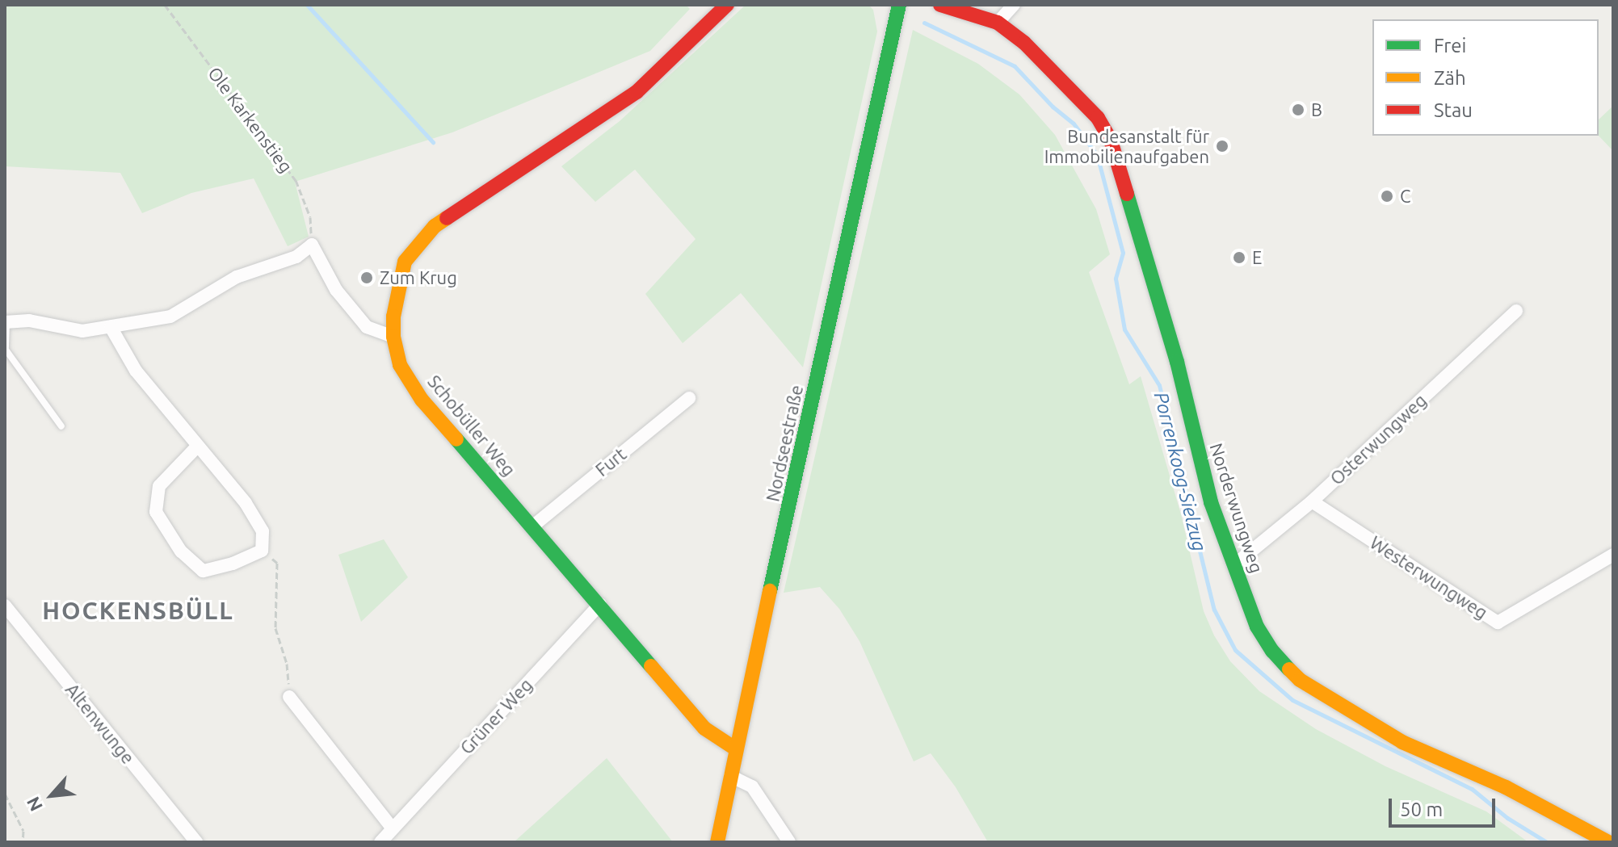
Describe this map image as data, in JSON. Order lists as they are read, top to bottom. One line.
{"streets":{"street":["Schobüller Weg","Osterwungweg","Nordseestraße","Furt","Norderwungweg","Westerwungweg","Grüner Weg","Altenwunge"],"path":["Ole Karkenstieg"]},"crossings":[["Schobüller Weg","Nordseestraße"],["Schobüller Weg","Furt"],["Schobüller Weg","Grüner Weg"],["Osterwungweg","Norderwungweg"],["Osterwungweg","Westerwungweg"]],"districts":["HOCKENSBÜLL"],"water":["Porrenkoog-Sielzug"],"places":["B","Bundesanstalt für Immobilienaufgaben","C","E","Zum Krug"],"legend":["Frei","Zäh","Stau"],"scale_bar":"50 m","north":"bottom left"}
